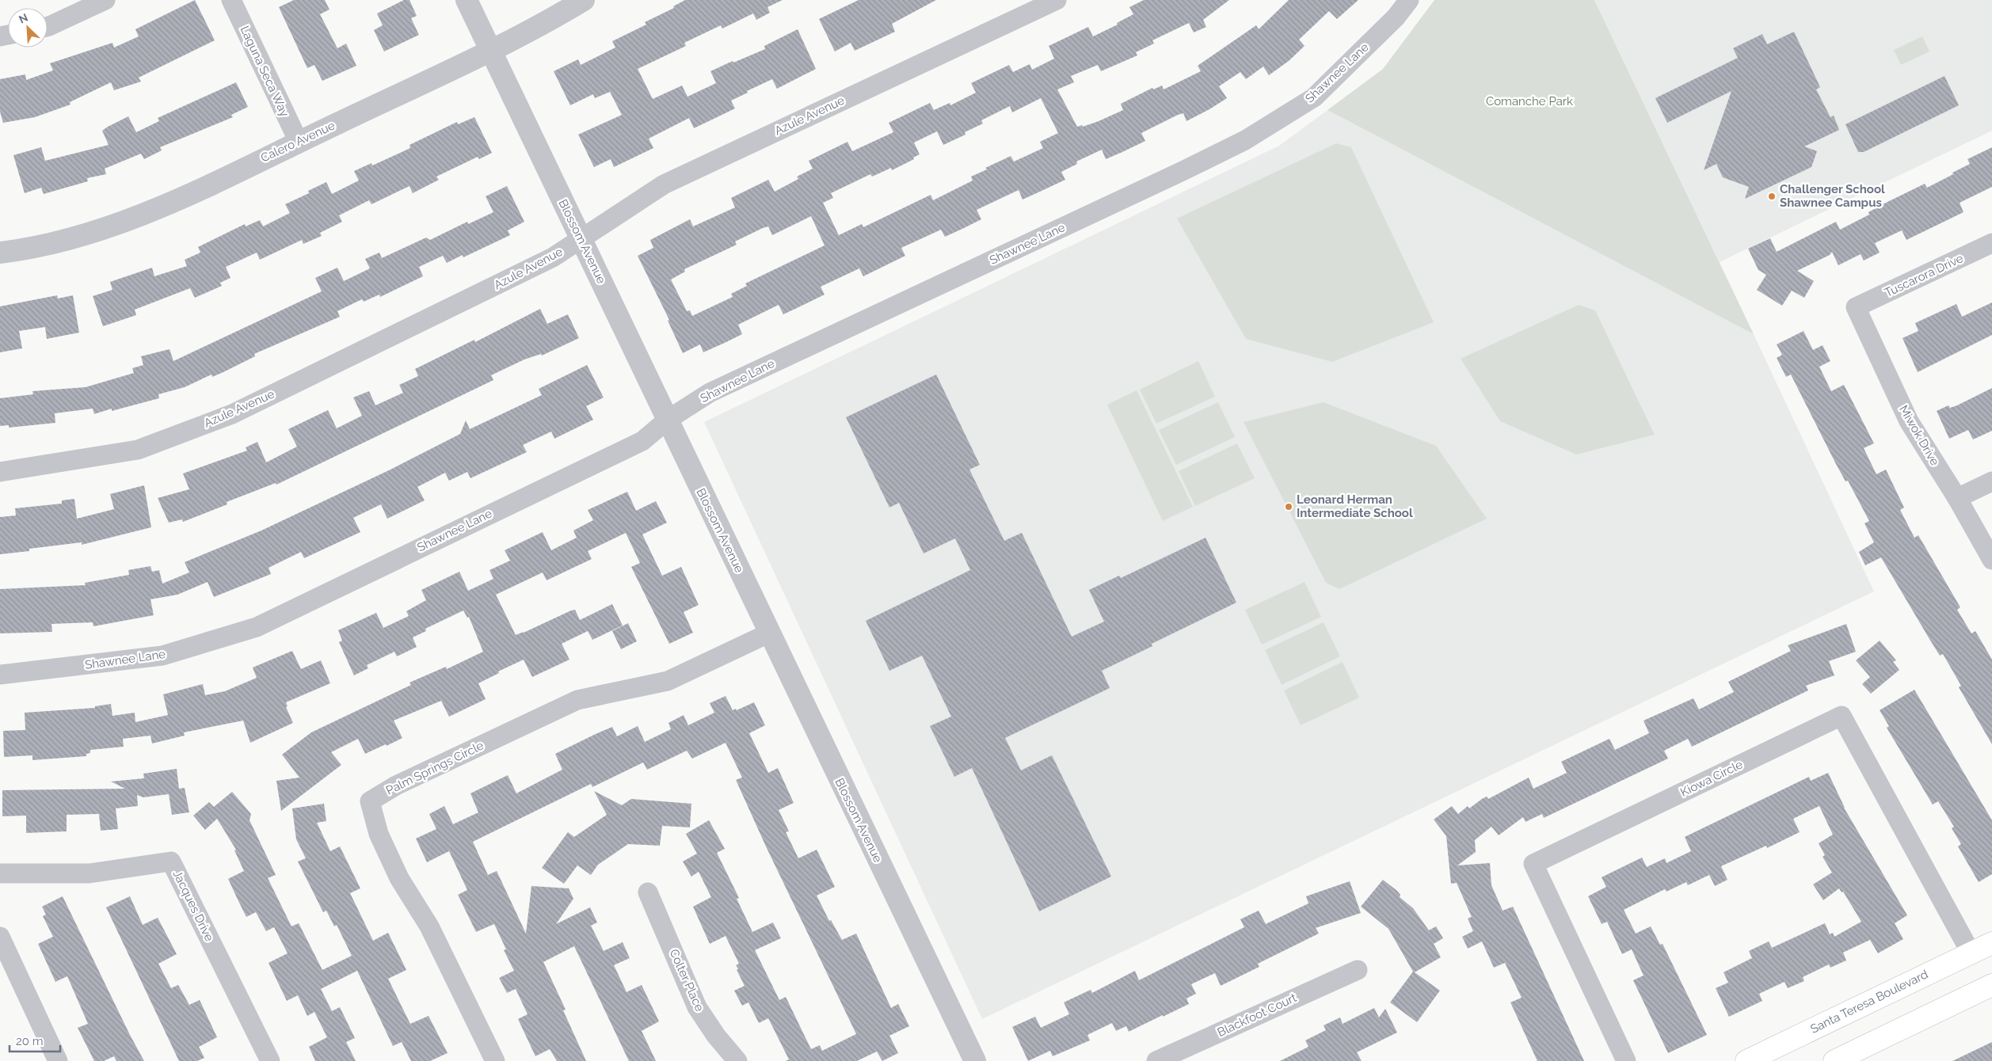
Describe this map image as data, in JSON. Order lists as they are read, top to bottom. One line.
{"streets":{"main road":["Santa Teresa Boulevard"],"street":["Laguna Seca Way","Shawnee Lane","Azule Avenue","Calero Avenue","Blossom Avenue","Tuscarora Drive","Miwok Drive","Palm Springs Circle","Kiowa Circle","Jacques Drive","Colter Place","Blackfoot Court"]},"crossings":[["Laguna Seca Way","Calero Avenue"],["Shawnee Lane","Blossom Avenue"],["Azule Avenue","Blossom Avenue"],["Calero Avenue","Blossom Avenue"],["Blossom Avenue","Palm Springs Circle"],["Tuscarora Drive","Miwok Drive"],["Kiowa Circle","Santa Teresa Boulevard"]],"parks":["Comanche Park"],"places":["Challenger School Shawnee Campus","Leonard Herman Intermediate School"],"scale_bar":"20 m","north":"top left"}
